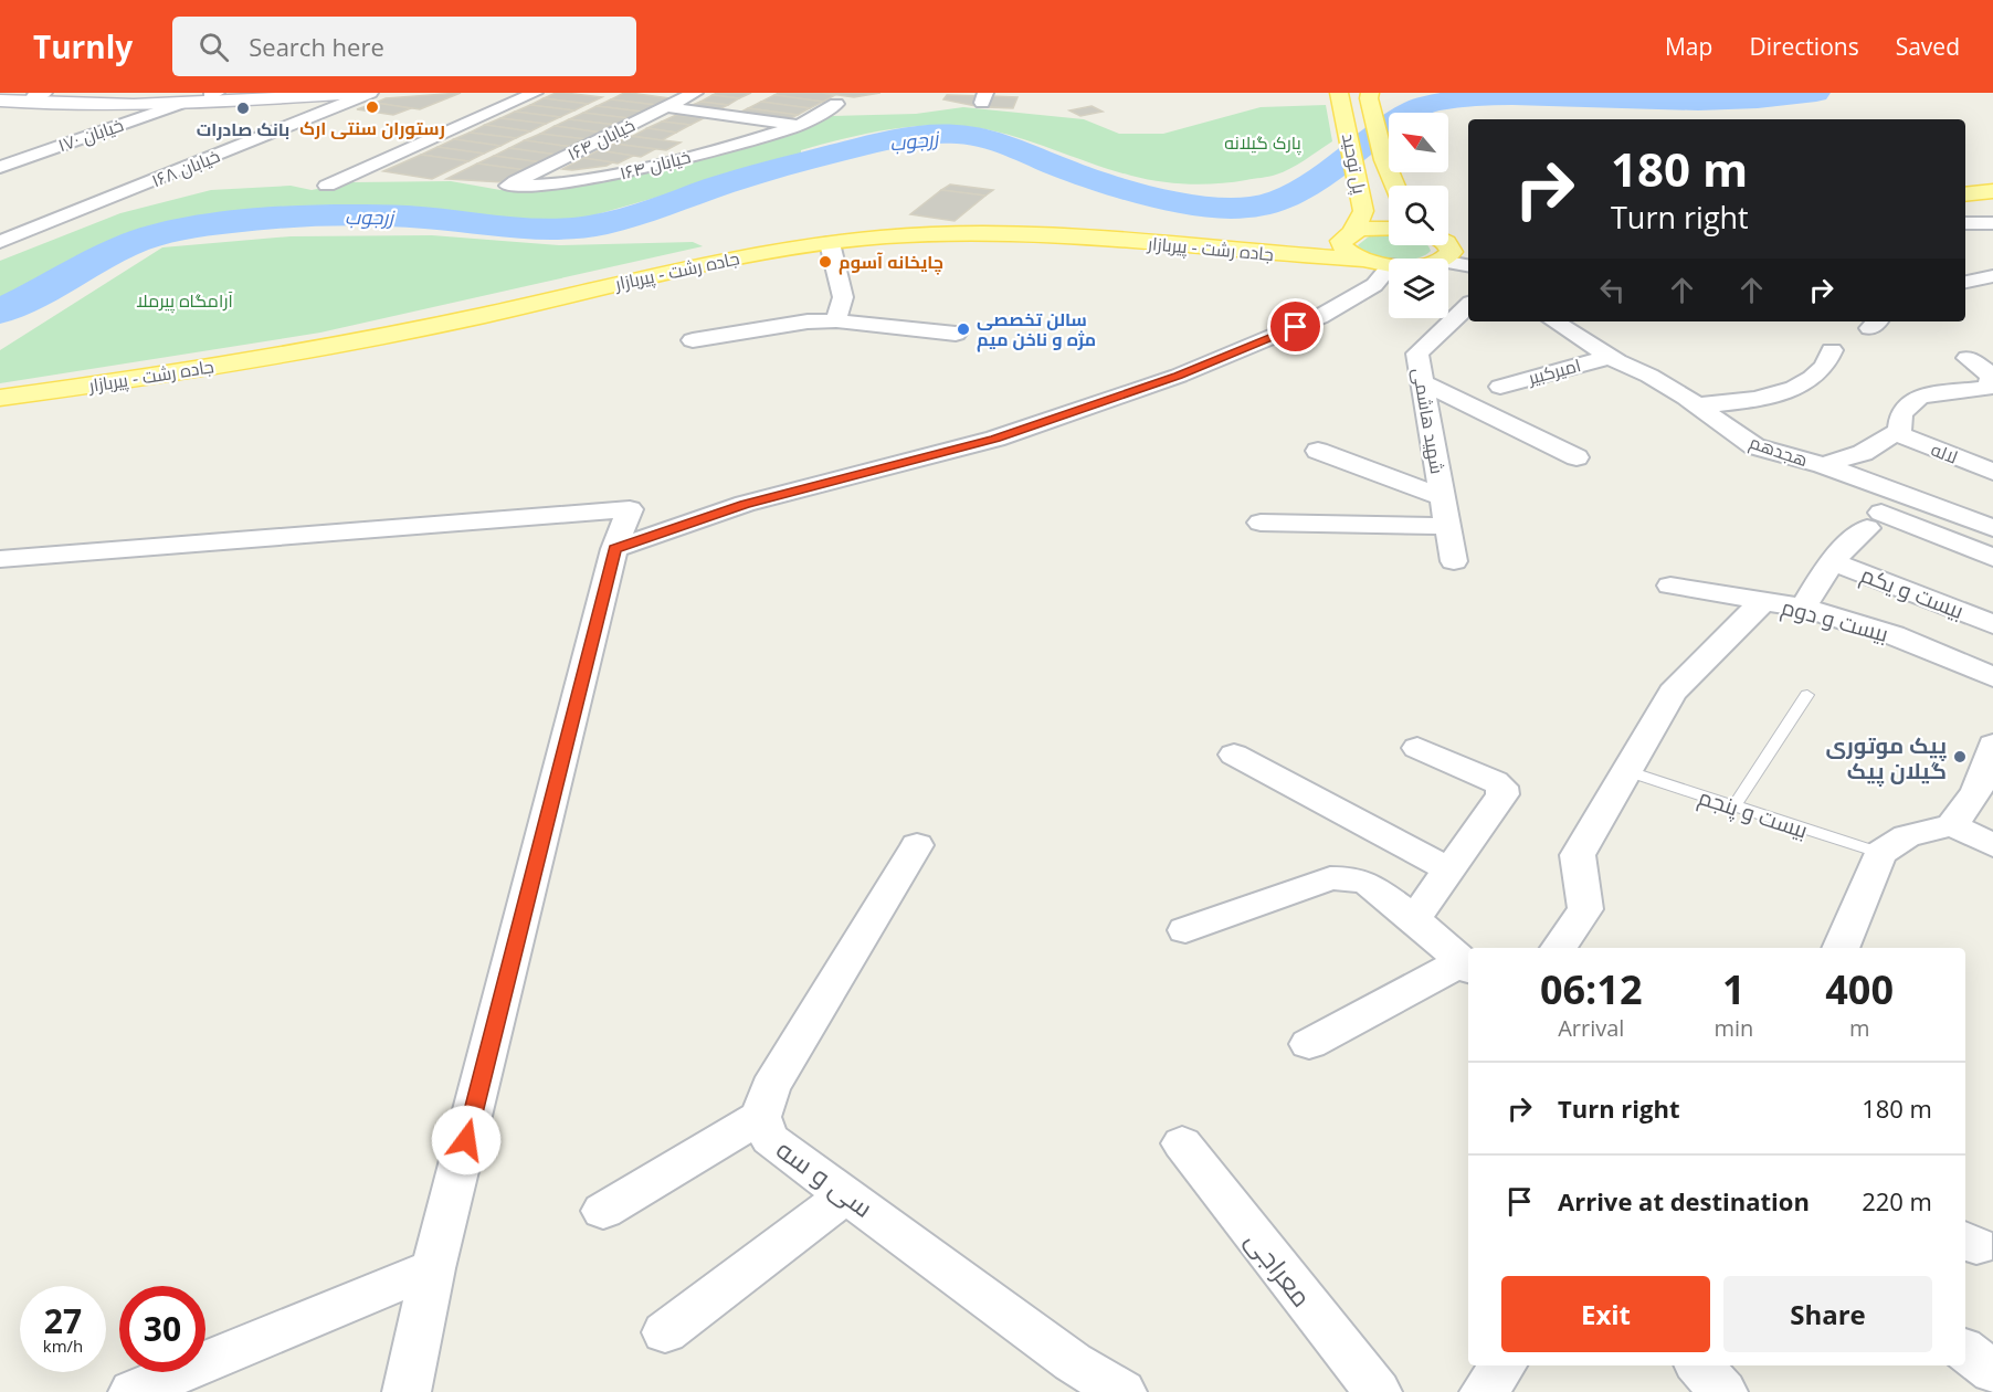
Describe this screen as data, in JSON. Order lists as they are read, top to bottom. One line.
{"streets":{"main road":["پل توحید","جاده رشت - پیربازار"],"street":["خیابان ۱۷۰","۱۶۴ خیابان","خیابان ۱۶۴","خیابان ۱۶۸","امیرکبیر","شهید هاشمی","هجدهم","لاله","بیست و یکم","بیست و دوم","سی و سه","معراجی"],"lane":["بیست و پنجم"]},"crossings":[["۱۶۴ خیابان","خیابان ۱۶۴"],["امیرکبیر","هجدهم"]],"water":["زرجوب"],"parks":["پارک گیلانه","آرامگاه پیرملا"],"places":["رستوران سنتی ارک","بانک صادرات","چایخانه آسوم","سالن تخصصی مژه و ناخن میم","پیک موتوری گیلان پیک"],"north":"top left","page":{"header":"Turnly","search":"Search here","nav":["Map","Directions","Saved"],"turn":["180 m","Turn right"],"eta":["06:12","Arrival","1","min","400","m"],"list":[{"name":"Turn right","value":"180 m"},{"name":"Arrive at destination","value":"220 m"}],"buttons":["Exit","Share"],"speed":"27 km/h","limit":"30"}}
